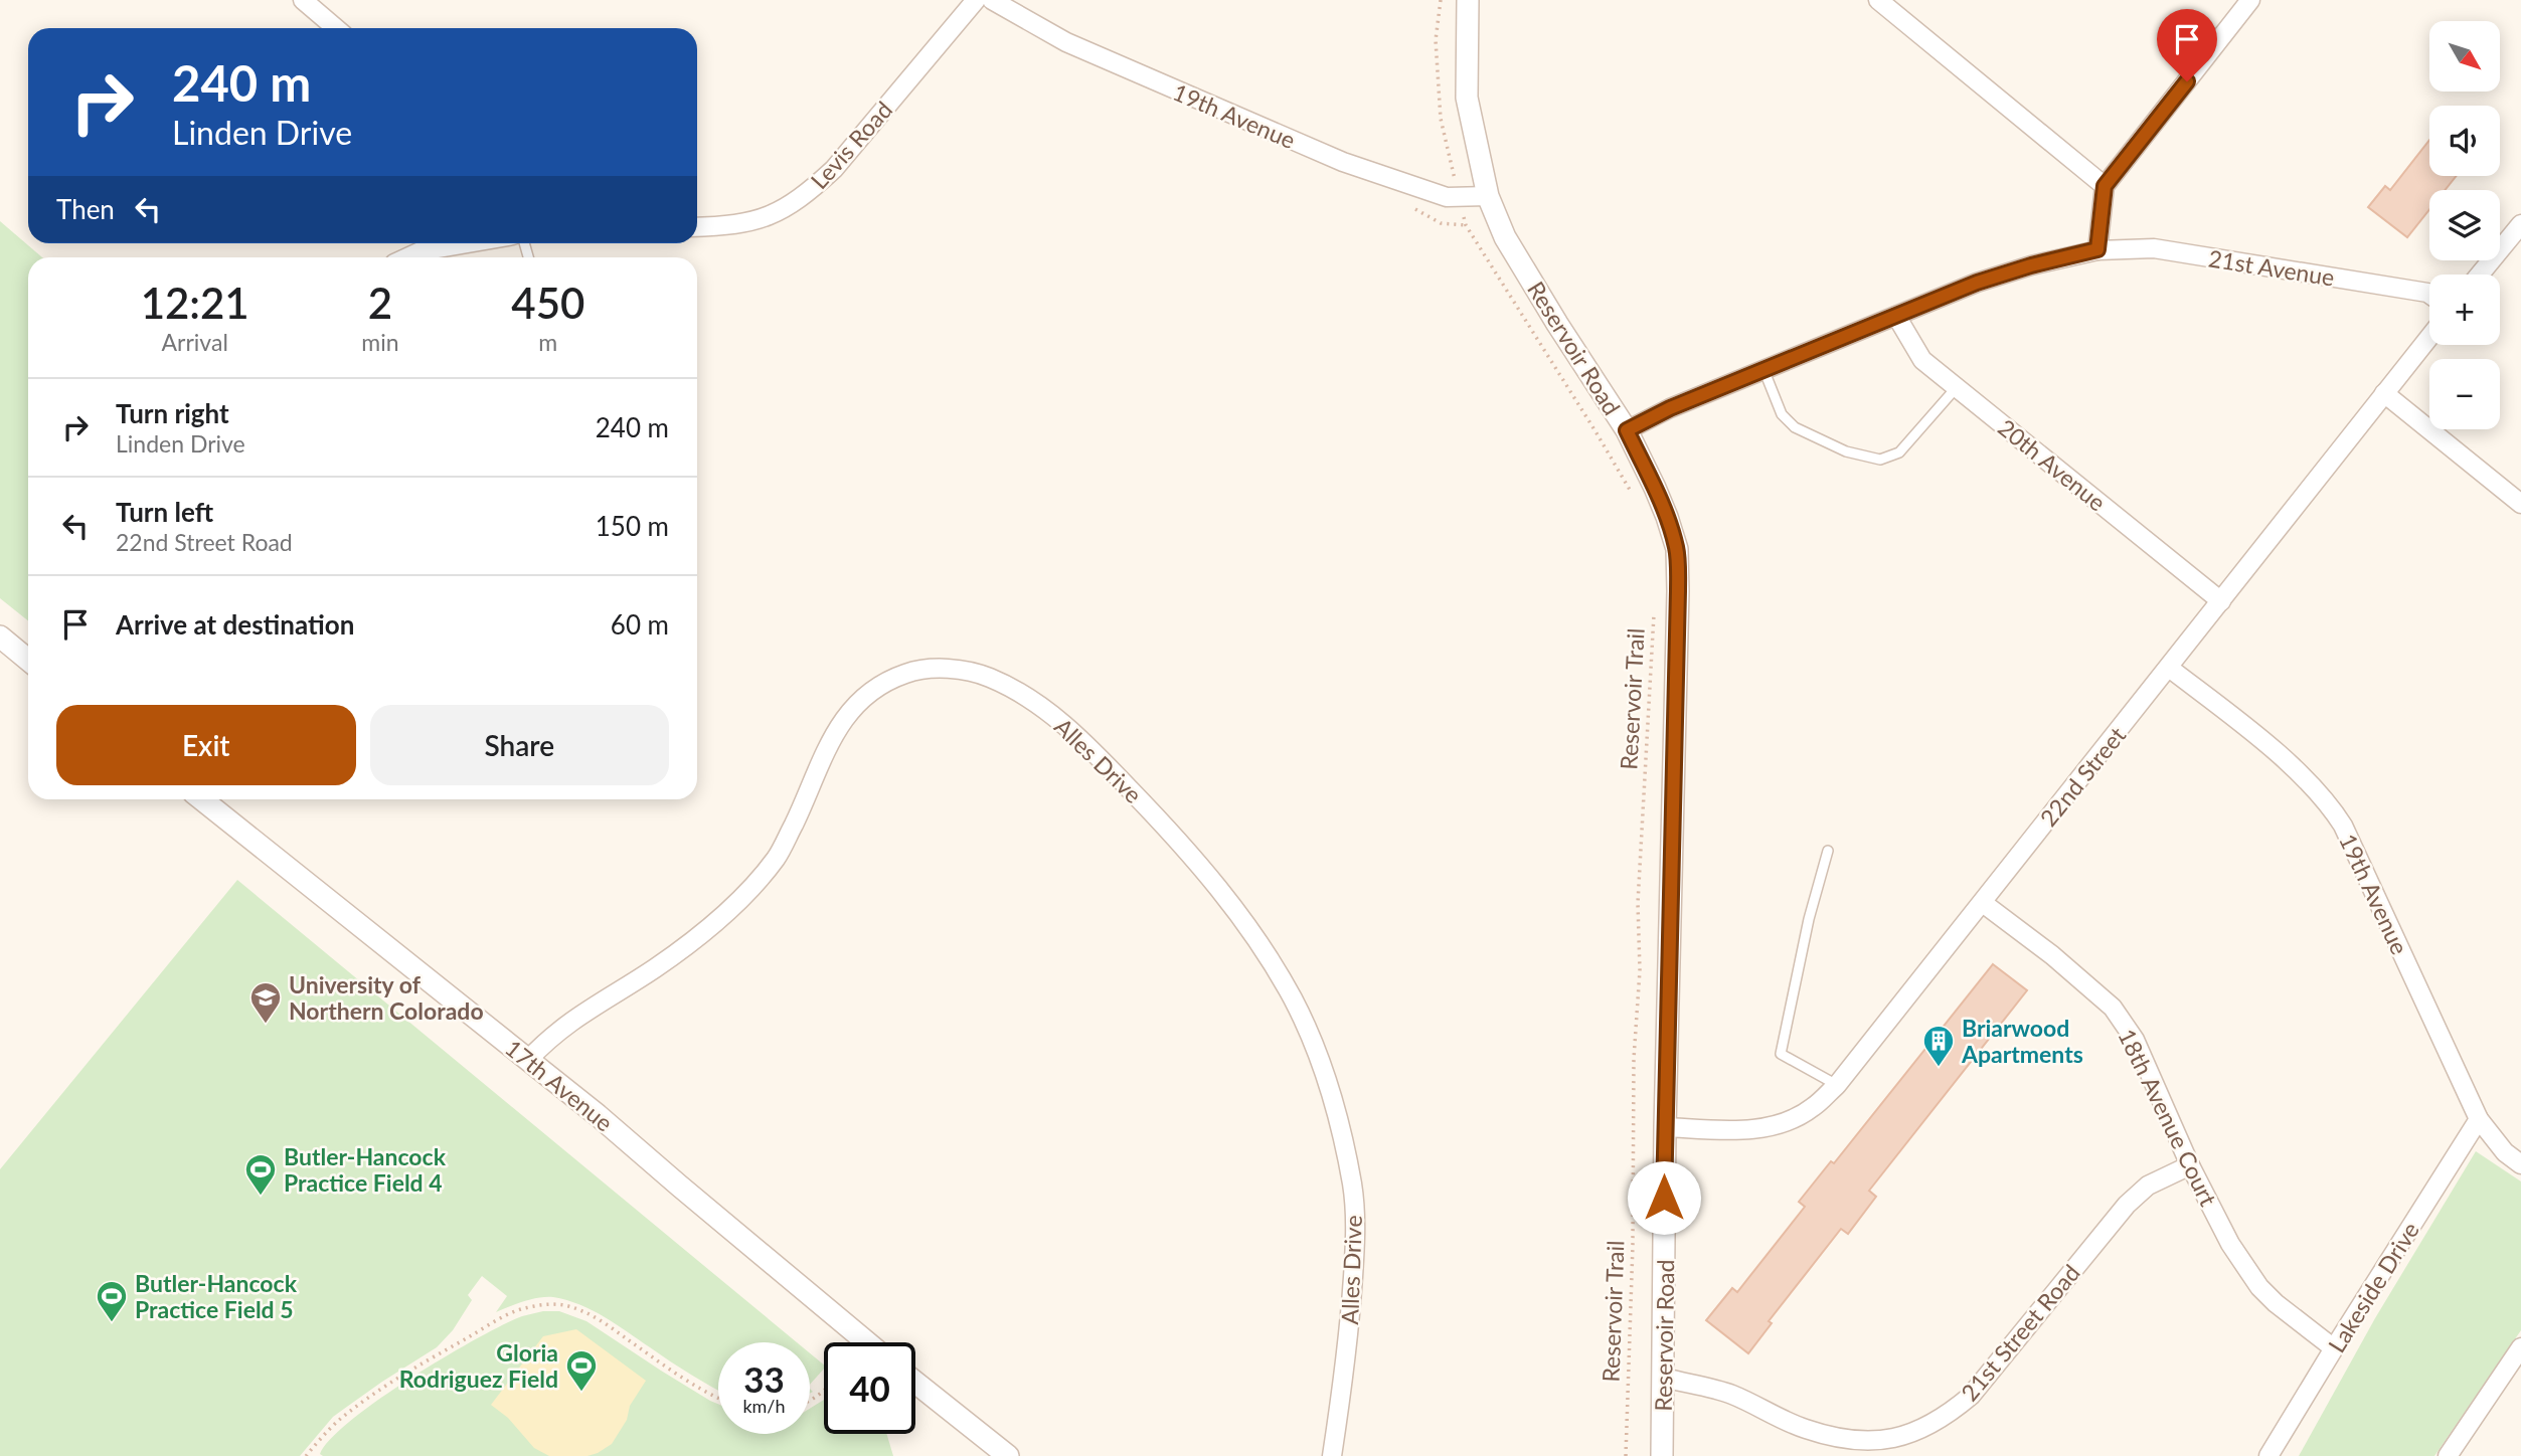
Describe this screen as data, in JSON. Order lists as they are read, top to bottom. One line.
{"streets":{"street":["19th Avenue","Levis Road","21st Avenue","Reservoir Road","20th Avenue","Alles Drive","22nd Street","17th Avenue","18th Avenue Court","Lakeside Drive","21st Street Road"],"path":["Reservoir Trail"]},"crossings":[["19th Avenue","Reservoir Road"],["19th Avenue","22nd Street"],["19th Avenue","Lakeside Drive"],["21st Avenue","Reservoir Road"],["21st Avenue","20th Avenue"],["Reservoir Road","22nd Street"],["Reservoir Road","21st Street Road"],["20th Avenue","22nd Street"],["Alles Drive","17th Avenue"],["22nd Street","18th Avenue Court"],["18th Avenue Court","Lakeside Drive"],["18th Avenue Court","21st Street Road"]],"places":{"school or university":["University of Northern Colorado"],"building":["Briarwood Apartments"],"sports":["Butler-Hancock Practice Field 4","Butler-Hancock Practice Field 5","Gloria Rodriguez Field"]},"north":"bottom right","page":{"map_buttons":["+","−"],"turn":["240 m","Linden Drive"],"then":"Then","eta":["12:21","Arrival","2","min","450","m"],"list":[{"name":"Turn right","note":"Linden Drive","value":"240 m"},{"name":"Turn left","note":"22nd Street Road","value":"150 m"},{"name":"Arrive at destination","value":"60 m"}],"buttons":["Exit","Share"],"speed":"33 km/h","limit":"40"}}
